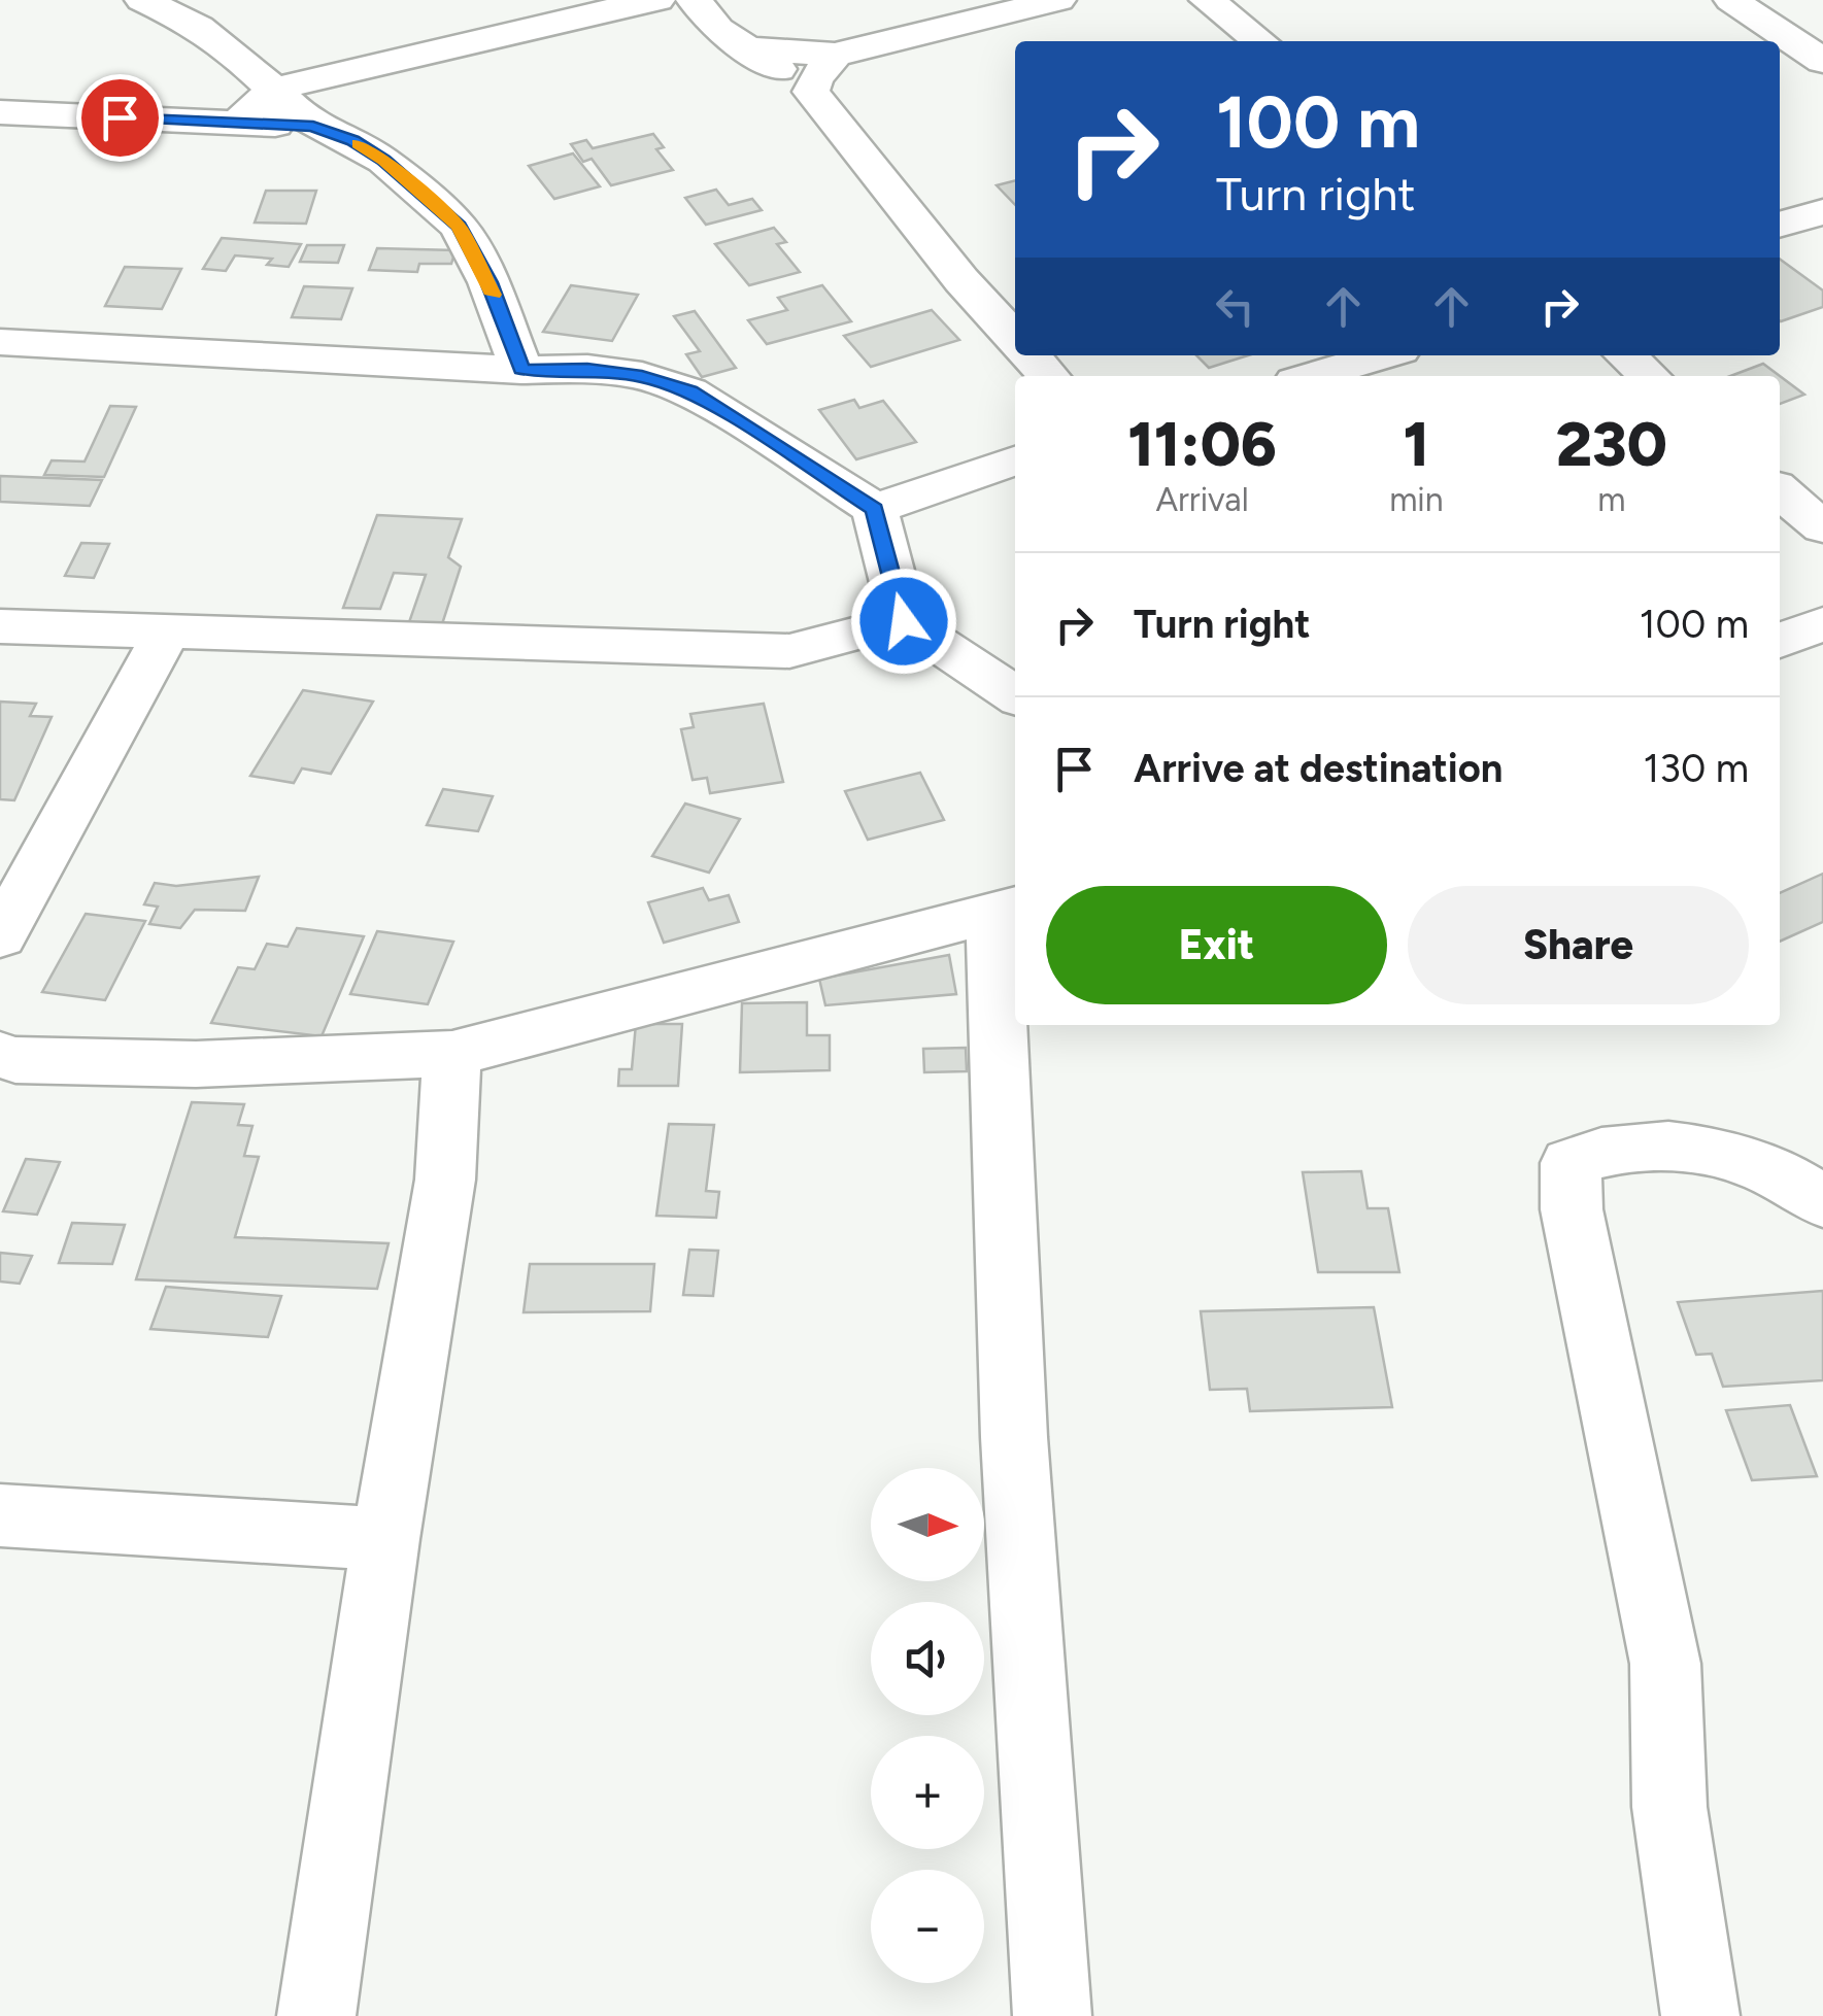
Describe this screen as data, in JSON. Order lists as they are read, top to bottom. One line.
{"north":"right","page":{"turn":["100 m","Turn right"],"eta":["11:06","Arrival","1","min","230","m"],"list":[{"name":"Turn right","value":"100 m"},{"name":"Arrive at destination","value":"130 m"}],"buttons":["Exit","Share"],"map_buttons":["+","−"]}}
